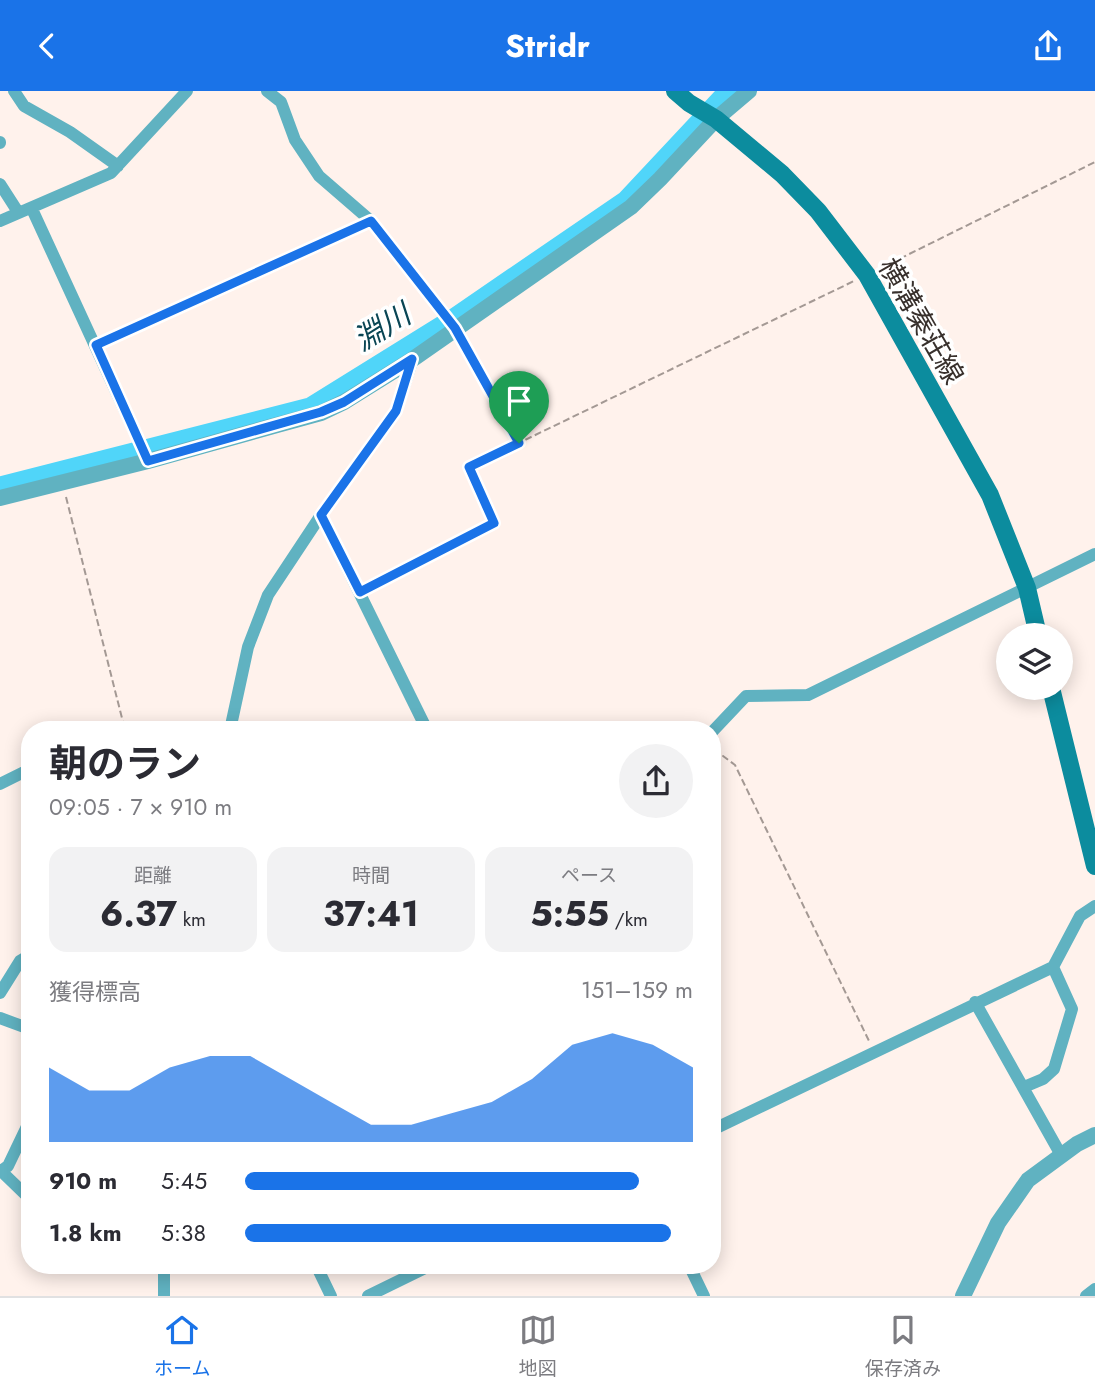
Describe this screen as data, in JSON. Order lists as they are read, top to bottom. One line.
{"streets":{"main road":["横溝秦荘線"]},"water":["淵川"],"page":{"header":"Stridr","heading":["朝のラン","09:05 · 7 × 910 m"],"stats":[["距離","6.37 km"],["時間","37:41"],["ペース","5:55 /km"]],"chart":["獲得標高","151–159 m"],"list":[{"name":"910 m","note":"5:45"},{"name":"1.8 km","note":"5:38"}],"tabs":["ホーム","地図","保存済み"]}}
